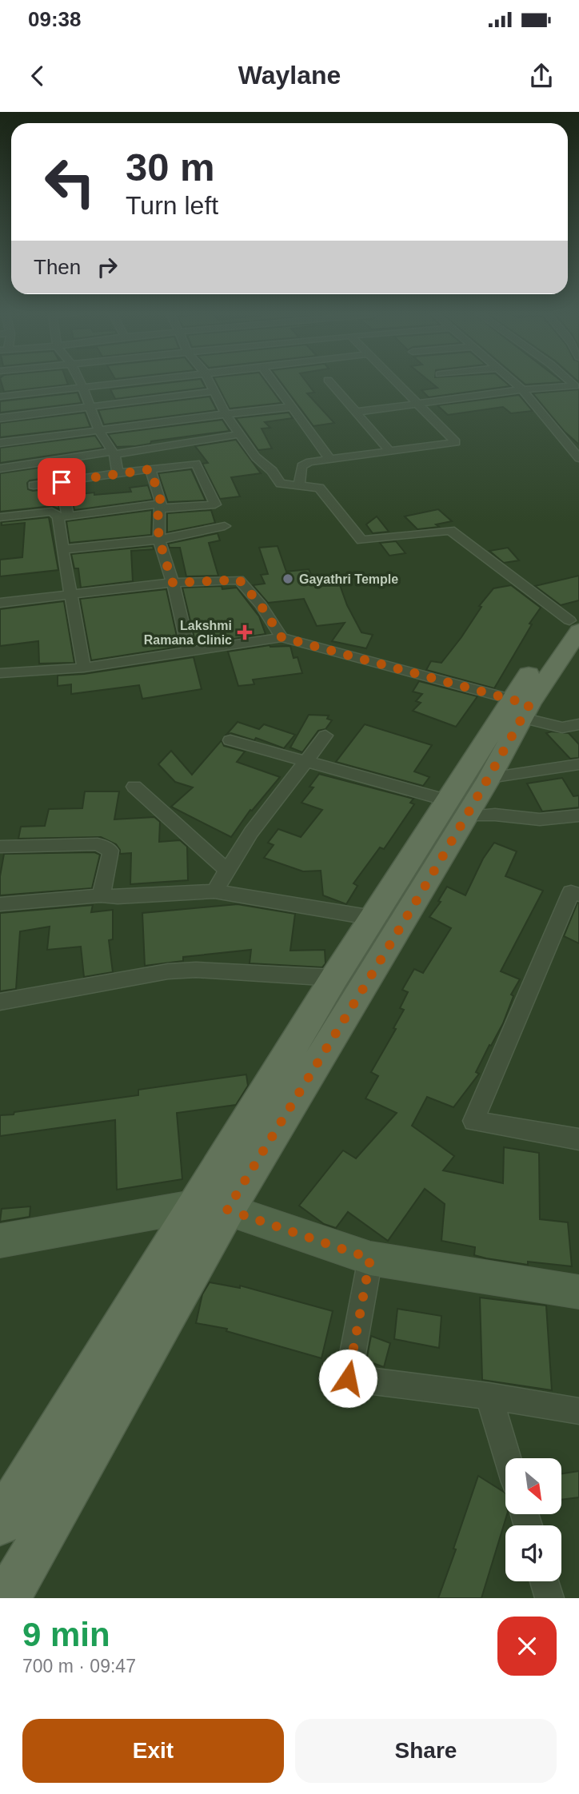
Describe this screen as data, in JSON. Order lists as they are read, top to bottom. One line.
{"places":{"other":["Gayathri Temple"],"health":["Lakshmi Ramana Clinic"]},"north":"bottom right","page":{"status":"09:38","header":"Waylane","turn":["30 m","Turn left"],"then":"Then","heading":["9 min","700 m · 09:47"],"buttons":["Exit","Share"]}}
